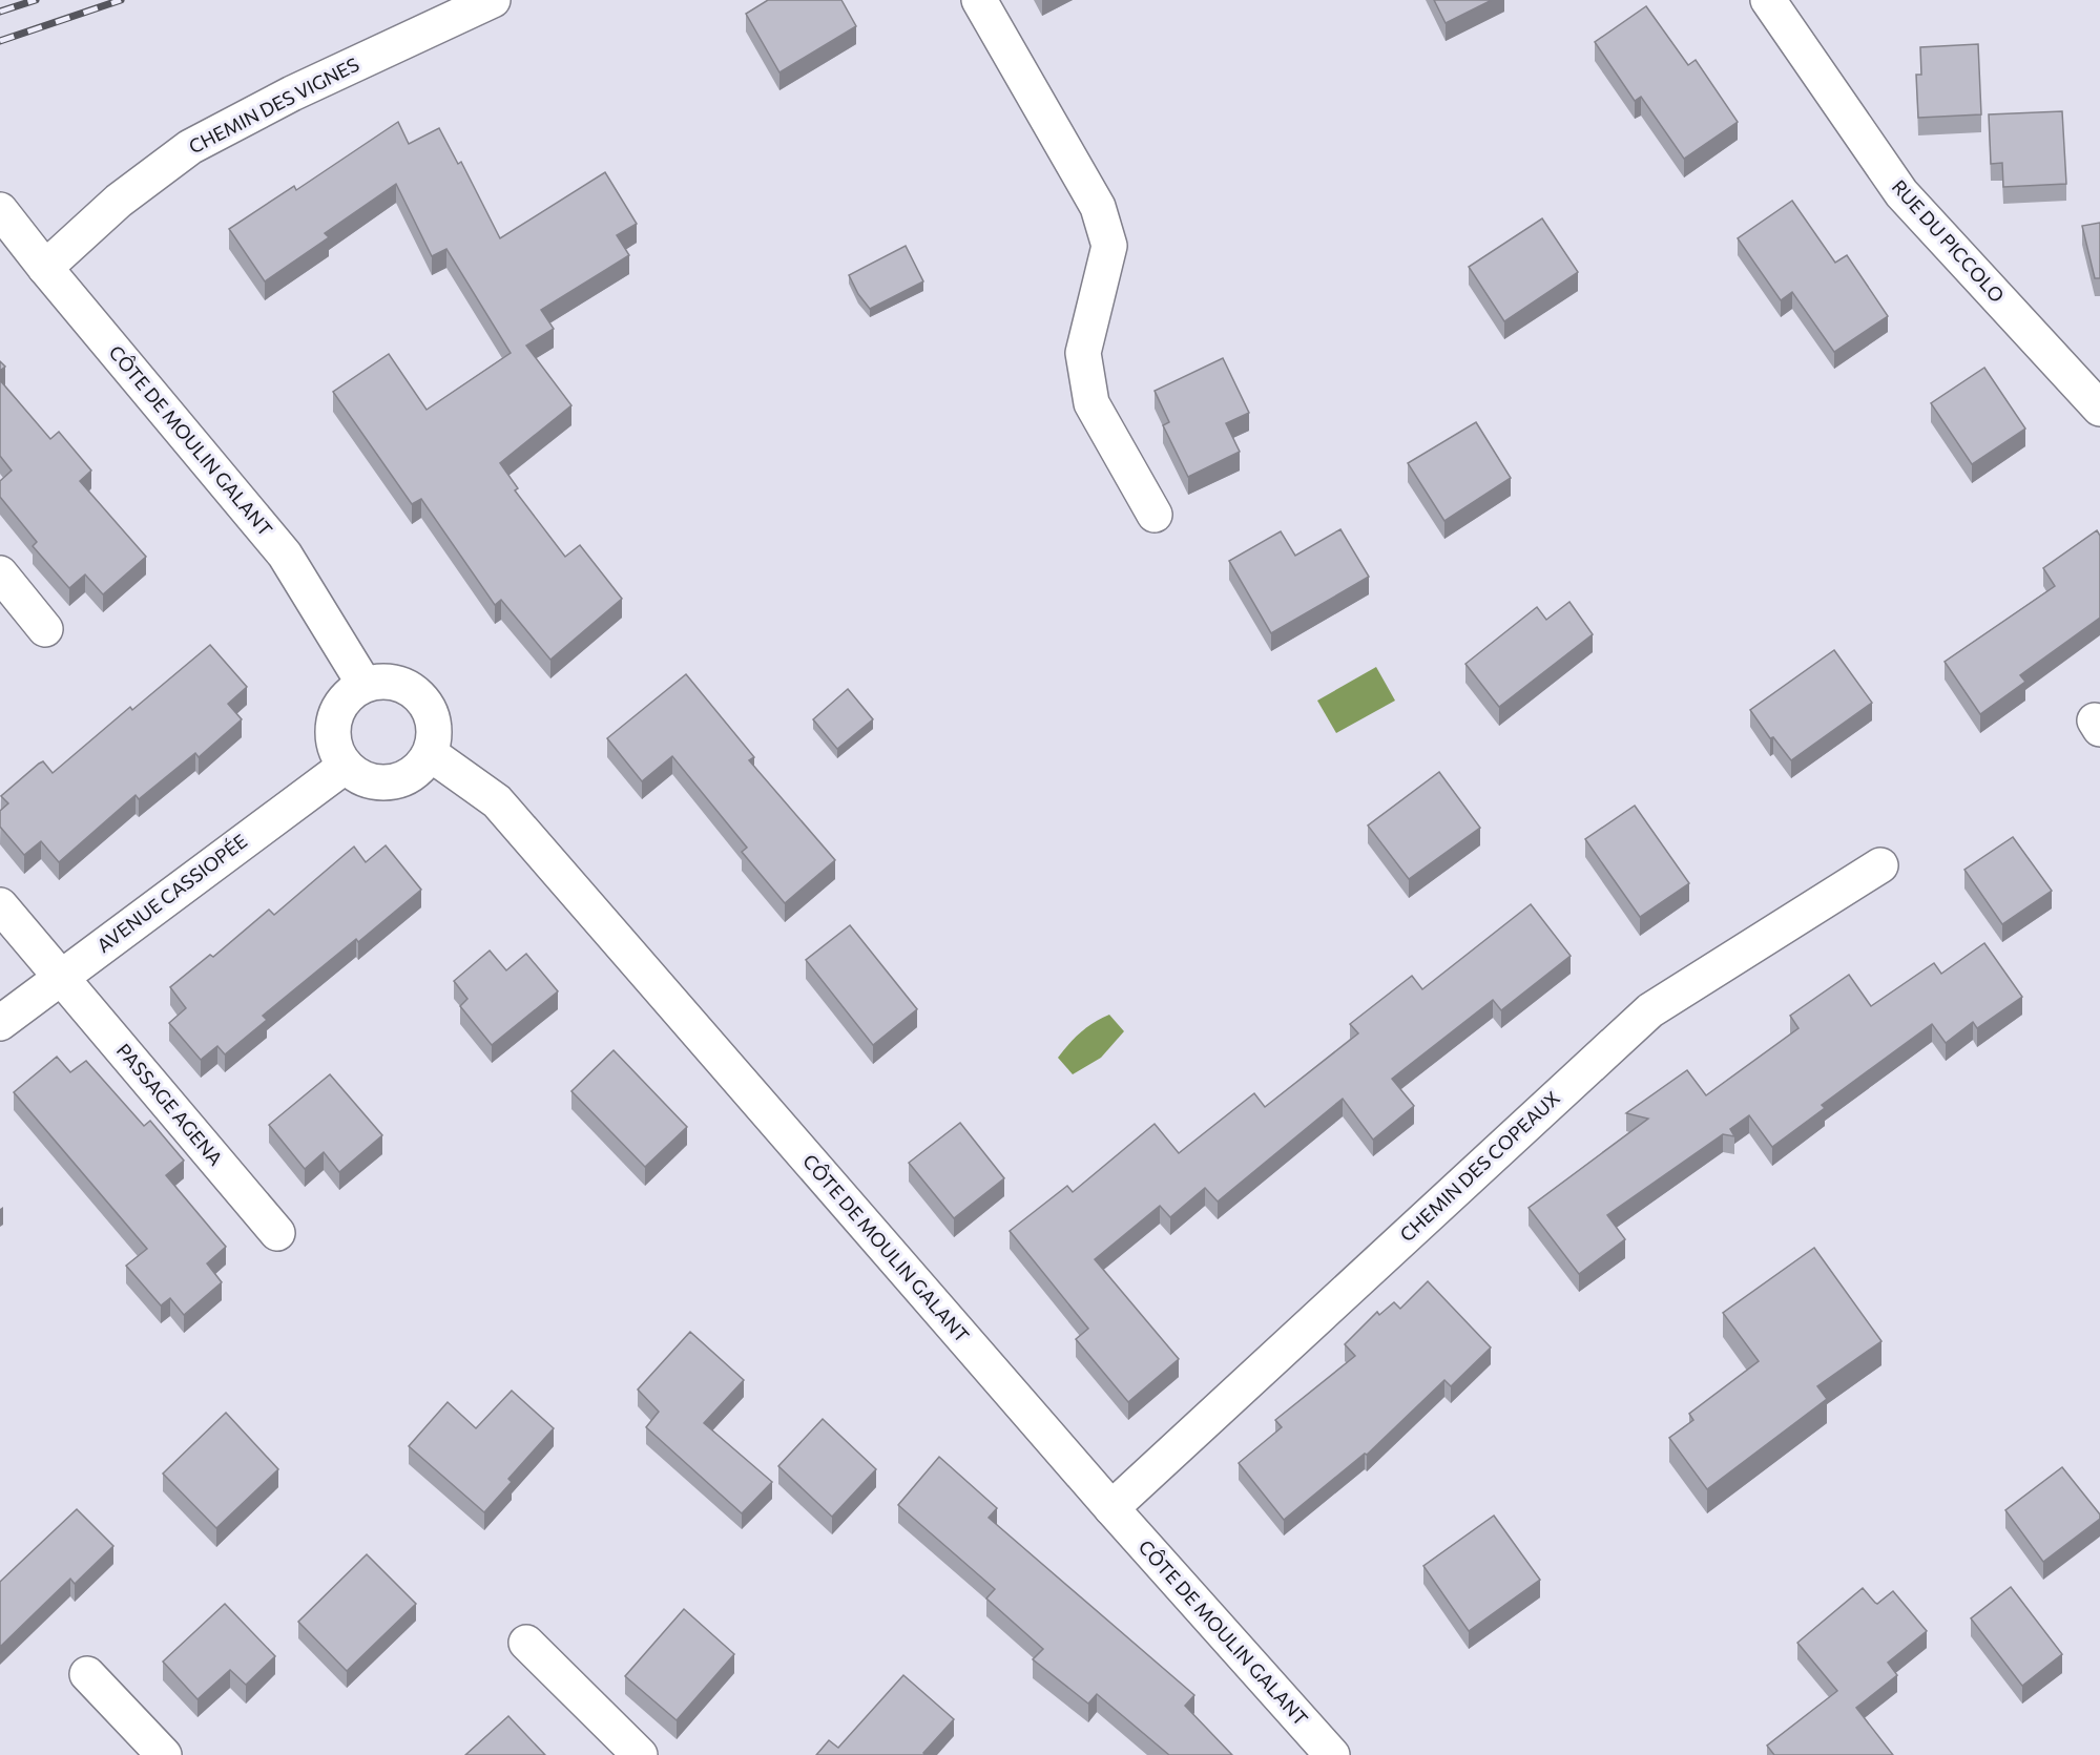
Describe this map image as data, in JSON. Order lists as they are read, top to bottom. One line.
{"streets":{"street":["CHEMIN DES VIGNES","RUE DU PICCOLO","CÔTE DE MOULIN GALANT","AVENUE CASSIOPÉE","PASSAGE AGENA","CHEMIN DES COPEAUX"]},"crossings":[["CHEMIN DES VIGNES","CÔTE DE MOULIN GALANT"],["CÔTE DE MOULIN GALANT","AVENUE CASSIOPÉE"],["CÔTE DE MOULIN GALANT","CHEMIN DES COPEAUX"],["AVENUE CASSIOPÉE","PASSAGE AGENA"]]}
